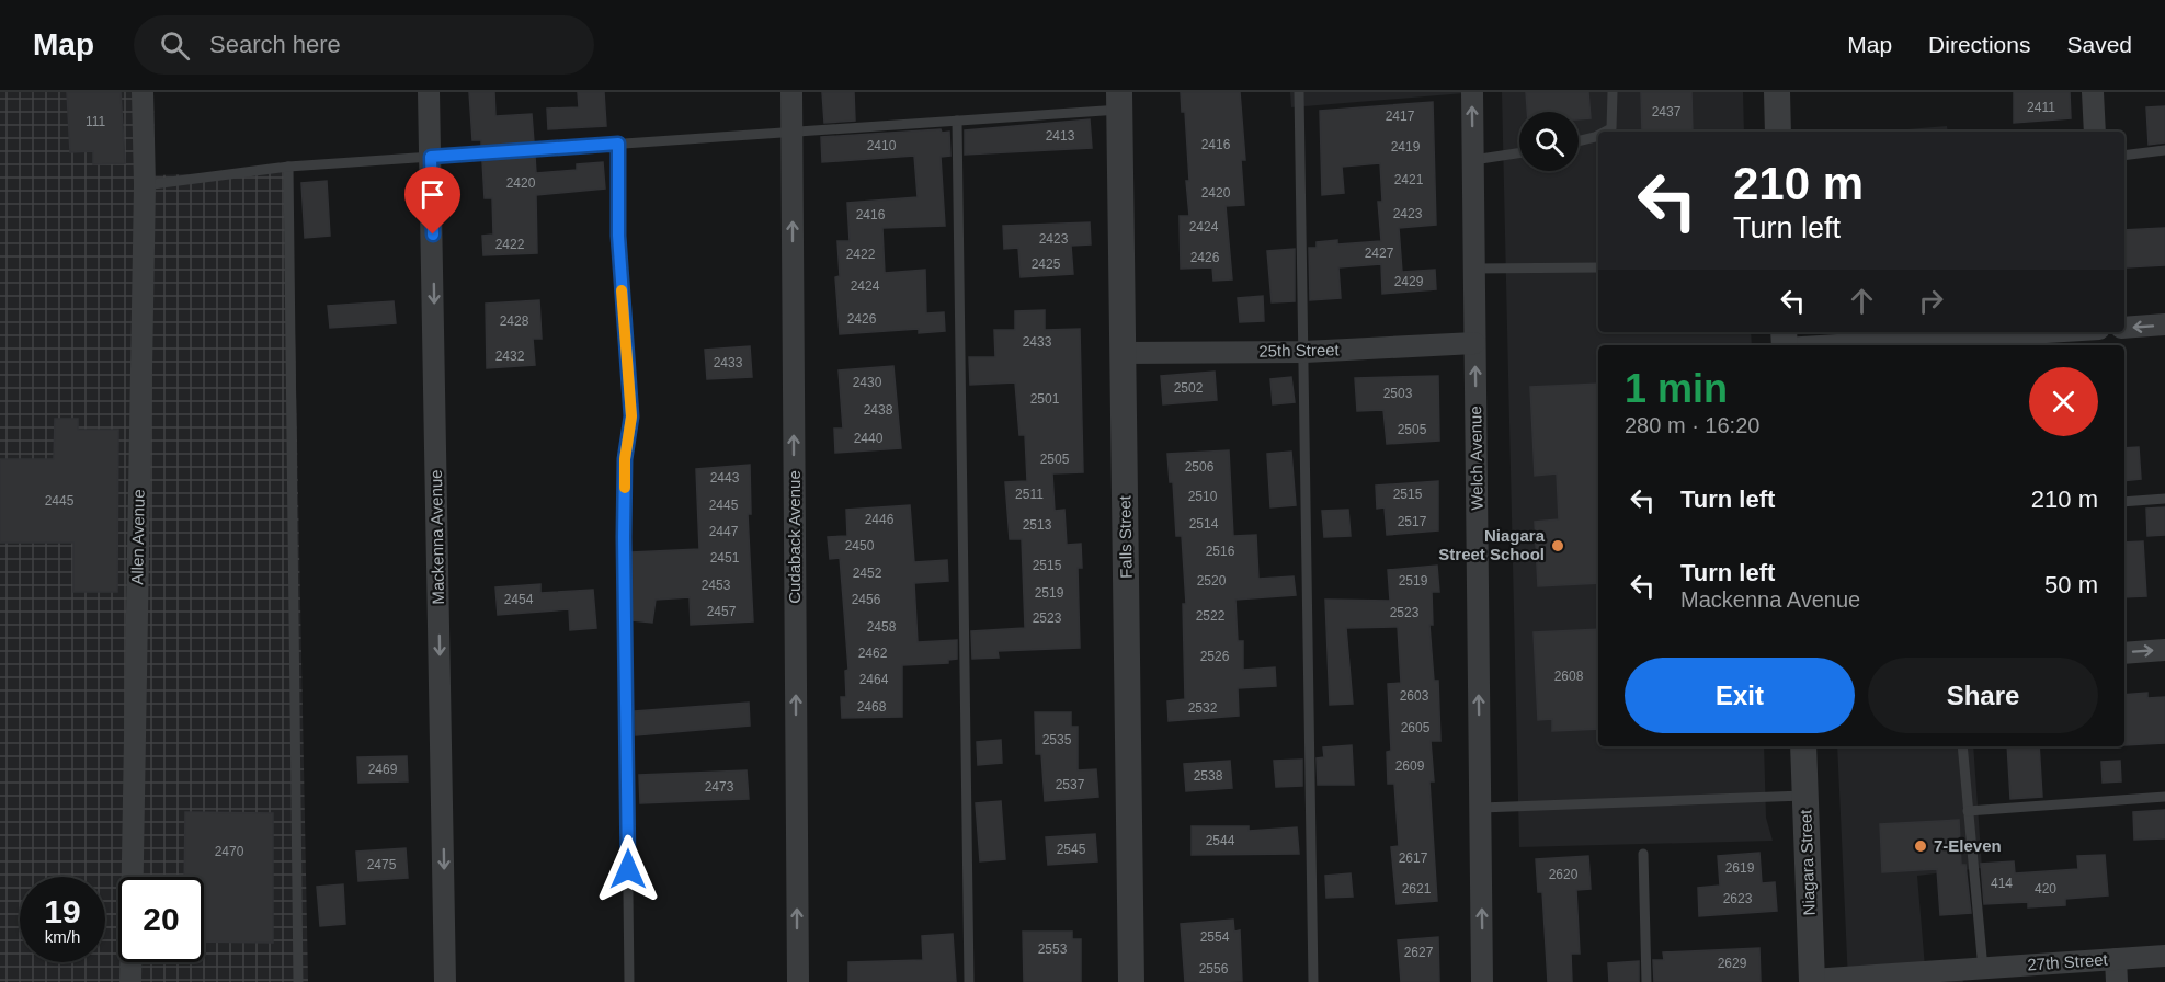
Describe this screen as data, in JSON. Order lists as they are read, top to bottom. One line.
{"streets":{"street":["25th Street","Welch Avenue","Allen Avenue","Mackenna Avenue","Cudaback Avenue","Falls Street","Niagara Street","27th Street"]},"crossings":[["25th Street","Welch Avenue"],["25th Street","Falls Street"],["Niagara Street","27th Street"]],"one_way":["Welch Avenue","Mackenna Avenue","Cudaback Avenue"],"places":["Niagara Street School","7-Eleven"],"house_numbers":["2411","2437","2417","111","2413","2416","2410","2419","2421","2420","2420","2423","2416","2424","2423","2422","2427","2422","2426","2425","2429","2424","2426","2428","2433","2432","2433","2430","2502","2503","2501","2438","2505","2440","2505","2506","2443","2511","2515","2510","2445","2445","2446","2517","2514","2513","2447","2450","2516","2451","2515","2452","2520","2519","2453","2519","2454","2456","2457","2523","2522","2523","2458","2462","2526","2608","2464","2603","2468","2532","2605","2535","2609","2469","2538","2537","2473","2544","2545","2470","2617","2475","2619","2620","414","2621","420","2623","2554","2553","2627","2629","2556"],"page":{"header":"Map","search":"Search here","nav":["Map","Directions","Saved"],"turn":["210 m","Turn left"],"heading":["1 min","280 m · 16:20"],"list":[{"name":"Turn left","value":"210 m"},{"name":"Turn left","note":"Mackenna Avenue","value":"50 m"}],"buttons":["Exit","Share"],"speed":"19 km/h","limit":"20"}}
